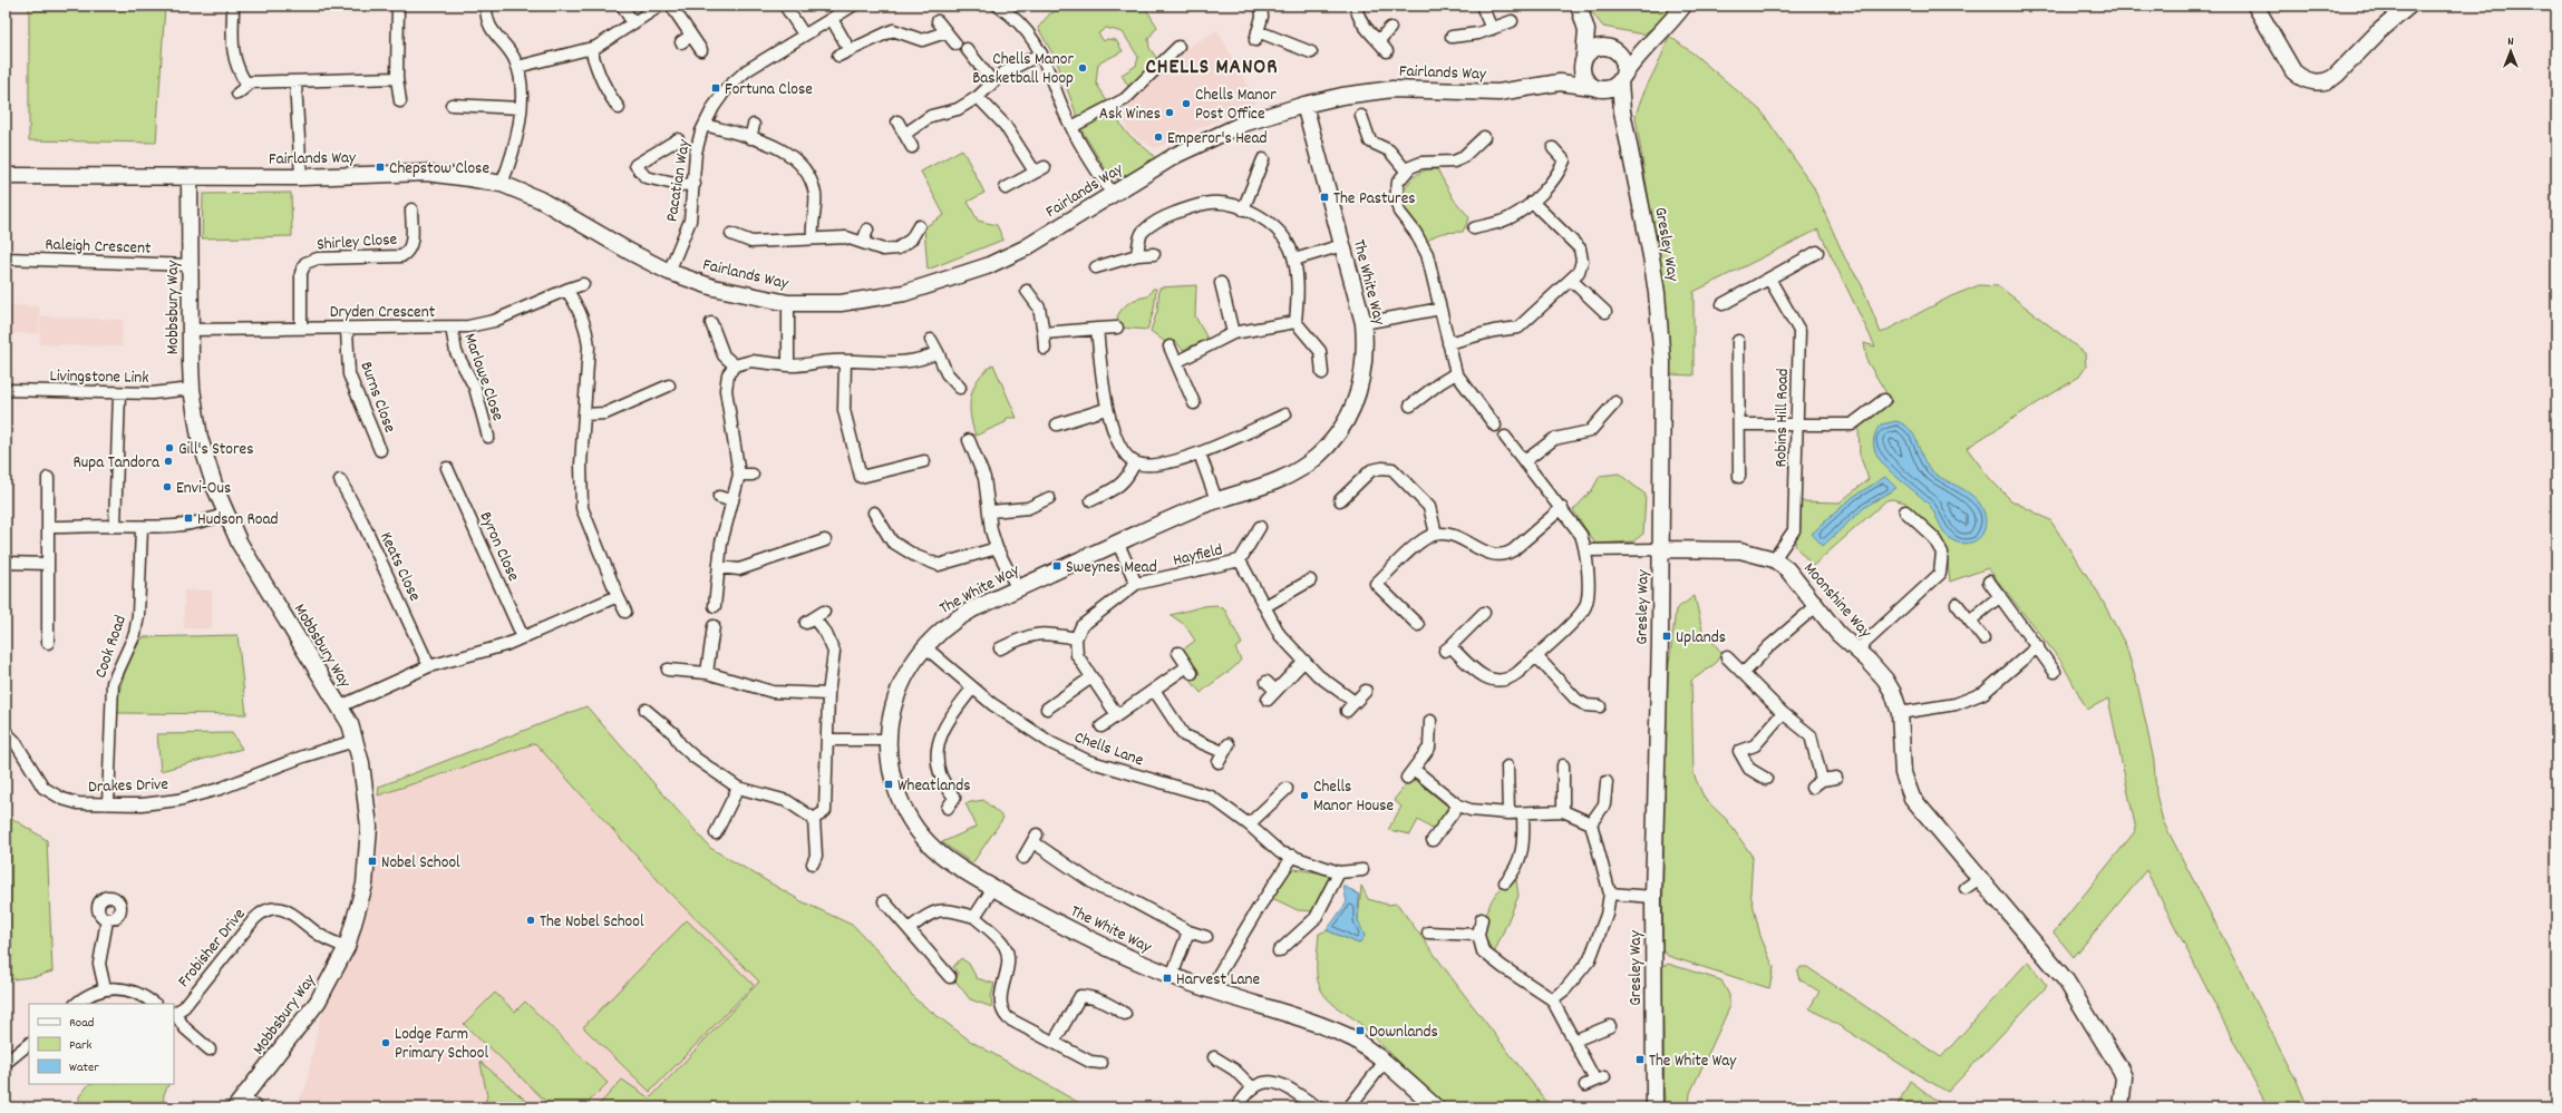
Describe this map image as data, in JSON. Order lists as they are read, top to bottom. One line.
{"streets":{"street":["Fairlands Way","Pacatian Way","Shirley Close","Gresley Way","Raleigh Crescent","The White Way","Mobbsbury Way","Dryden Crescent","Livingstone Link","Marlowe Close","Burns Close","Robins Hill Road","Byron Close","Hayfield","Keats Close","Moonshine Way","Cook Road","Chells Lane","Drakes Drive","Frobisher Drive"]},"crossings":[["Fairlands Way","Pacatian Way"],["Fairlands Way","Gresley Way"],["Fairlands Way","The White Way"],["Fairlands Way","Mobbsbury Way"],["Shirley Close","Dryden Crescent"],["Gresley Way","Moonshine Way"],["Raleigh Crescent","Mobbsbury Way"],["The White Way","Chells Lane"],["Mobbsbury Way","Dryden Crescent"],["Mobbsbury Way","Livingstone Link"],["Mobbsbury Way","Drakes Drive"],["Mobbsbury Way","Frobisher Drive"],["Dryden Crescent","Marlowe Close"],["Dryden Crescent","Burns Close"],["Robins Hill Road","Moonshine Way"],["Cook Road","Drakes Drive"]],"districts":["CHELLS MANOR"],"places":{"other":["Chells Manor Basketball Hoop","Chells Manor Post Office","Ask Wines","Emperor's Head","Gill's Stores","Rupa Tandora","Envi-Ous","Chells Manor House","The Nobel School","Lodge Farm Primary School"],"transit":["Fortuna Close","Chepstow Close","The Pastures","Hudson Road","Sweynes Mead","Uplands","Wheatlands","Nobel School","Harvest Lane","Downlands","The White Way"]},"legend":["Road","Park","Water"],"north":"top"}
